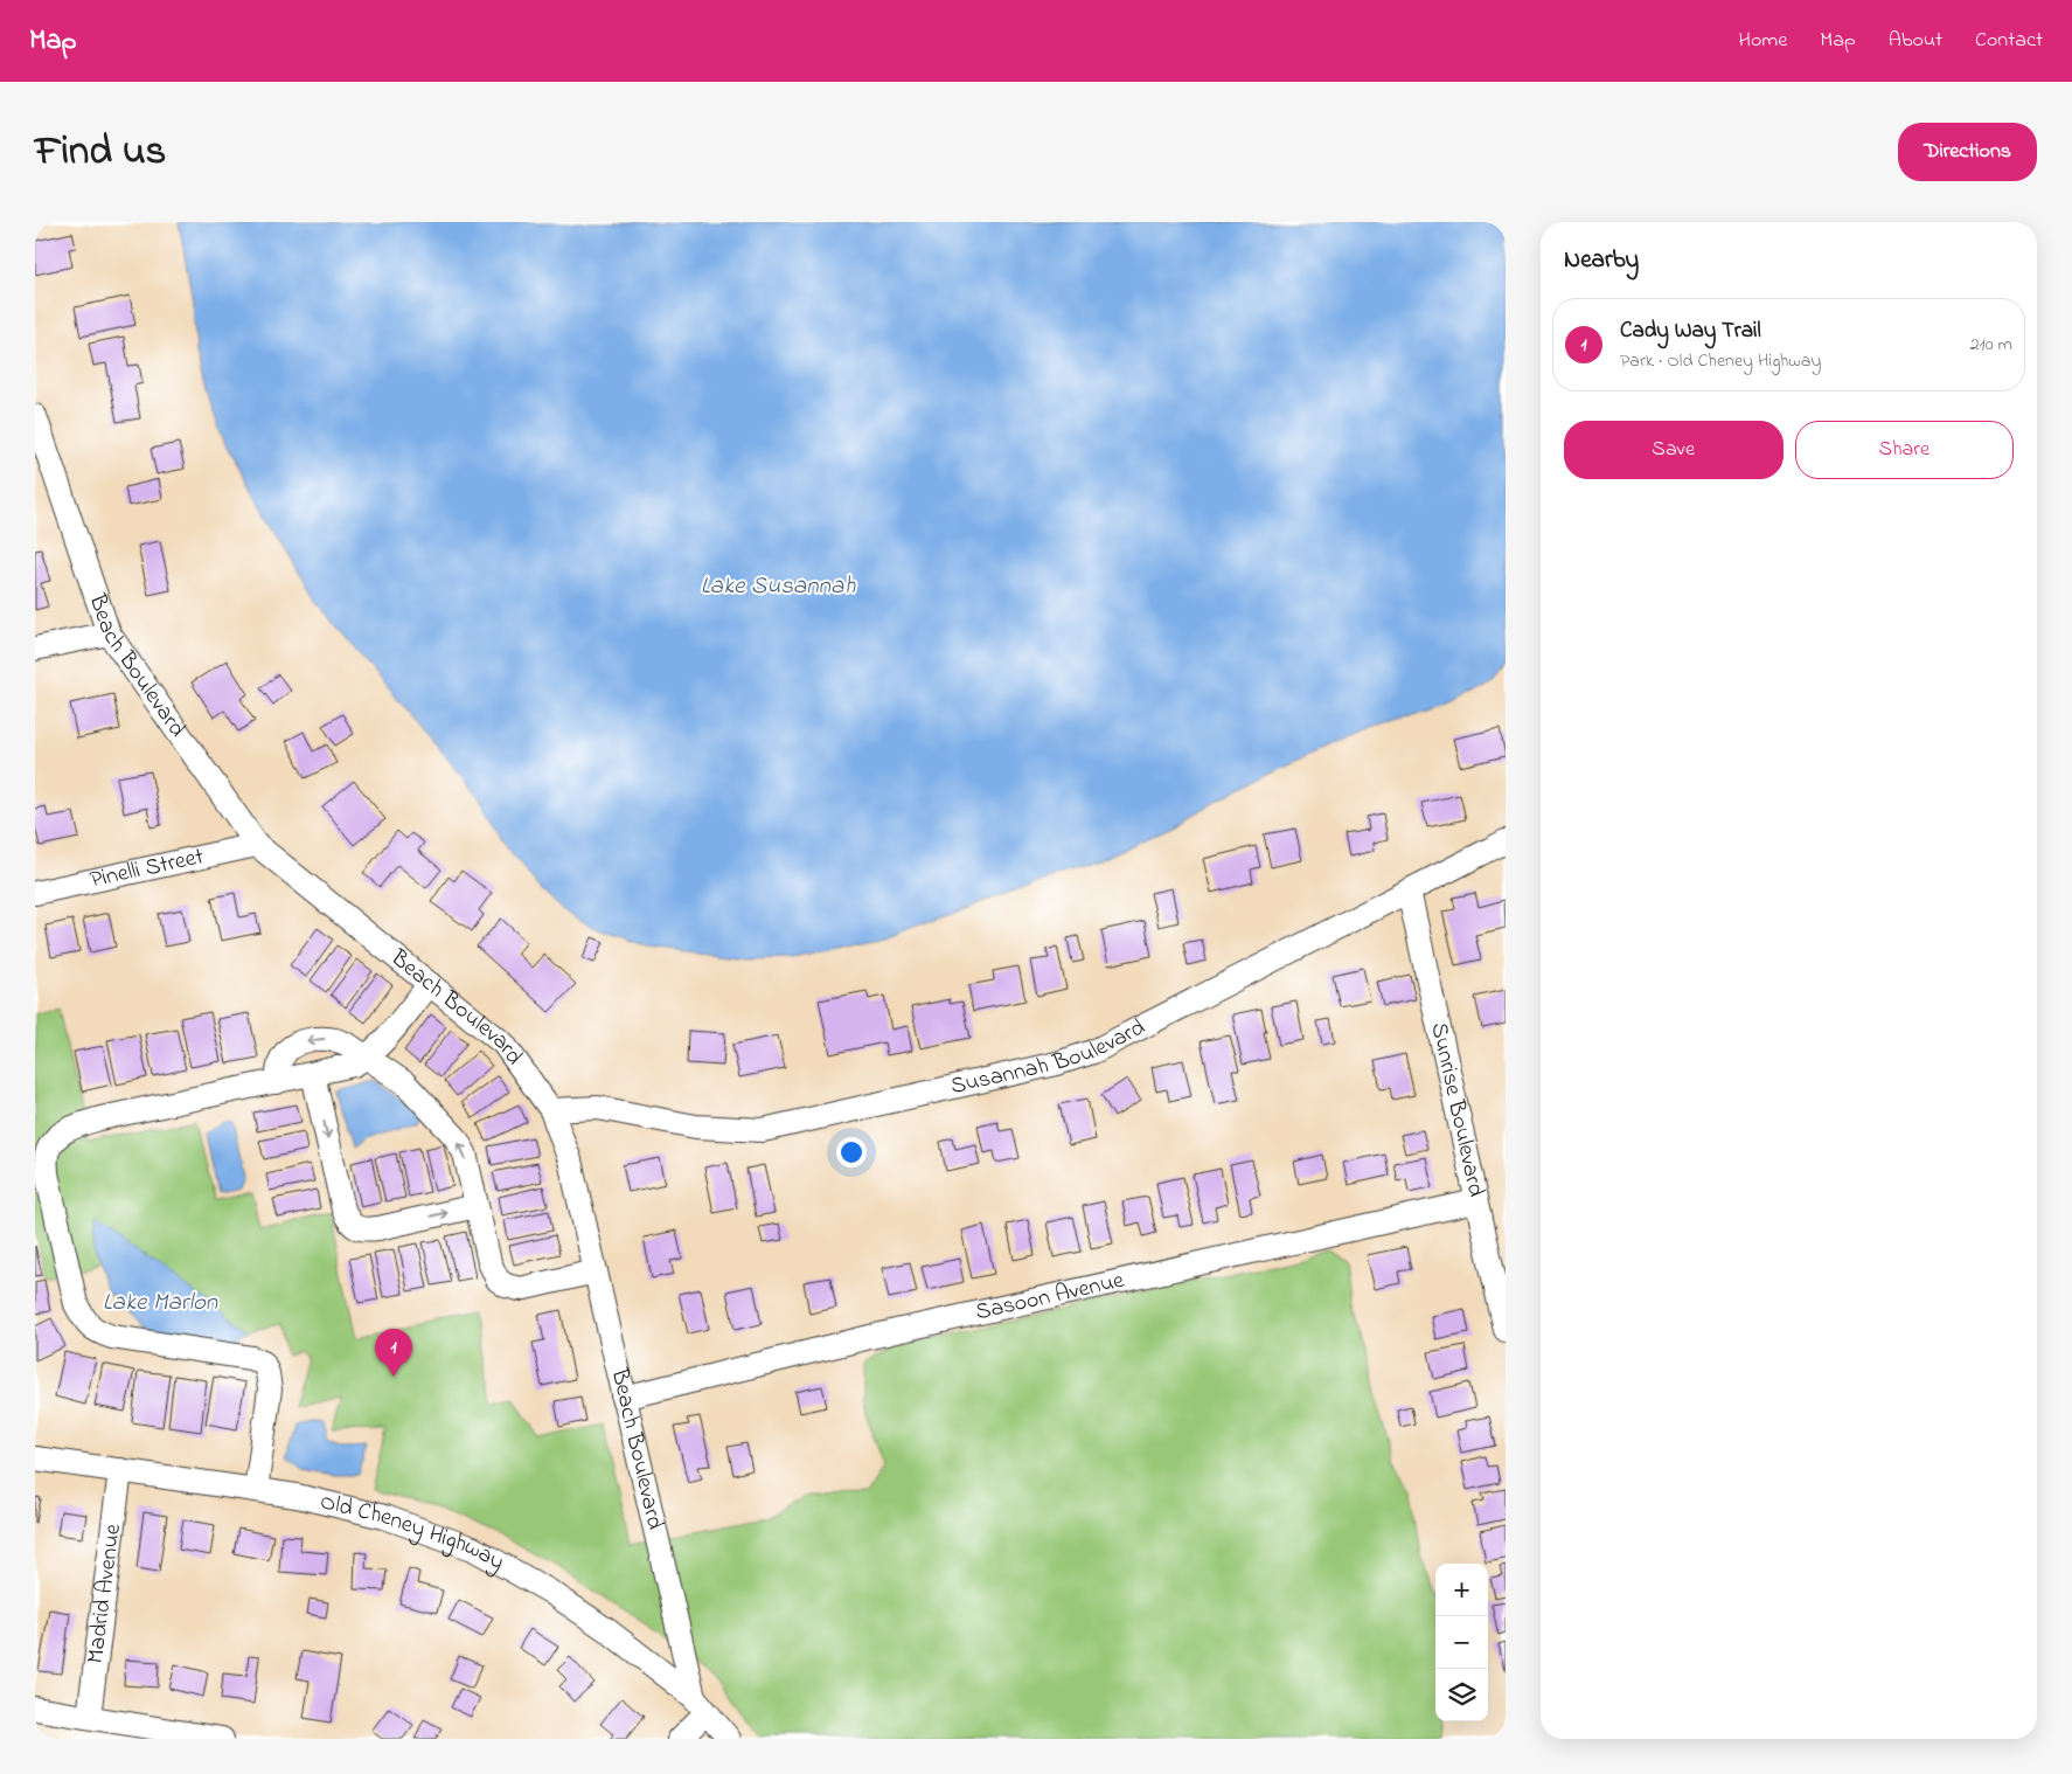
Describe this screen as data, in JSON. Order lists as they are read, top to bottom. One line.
{"streets":{"street":["Beach Boulevard","Pinelli Street","Susannah Boulevard","Sunrise Boulevard","Sasoon Avenue","Old Cheney Highway","Madrid Avenue"]},"crossings":[["Beach Boulevard","Pinelli Street"],["Beach Boulevard","Susannah Boulevard"],["Beach Boulevard","Sasoon Avenue"],["Beach Boulevard","Old Cheney Highway"],["Susannah Boulevard","Sunrise Boulevard"],["Sunrise Boulevard","Sasoon Avenue"],["Old Cheney Highway","Madrid Avenue"]],"water":["Lake Susannah","Lake Marlon"],"page":{"header":"Map","nav":["Home","Map","About","Contact"],"title":"Find us","buttons":["Directions",["Save","Share"]],"heading":"Nearby","list":[{"mark":"1","name":"Cady Way Trail","note":"Park · Old Cheney Highway","value":"210 m"}],"pins":"1","map_buttons":["+","−"]}}
